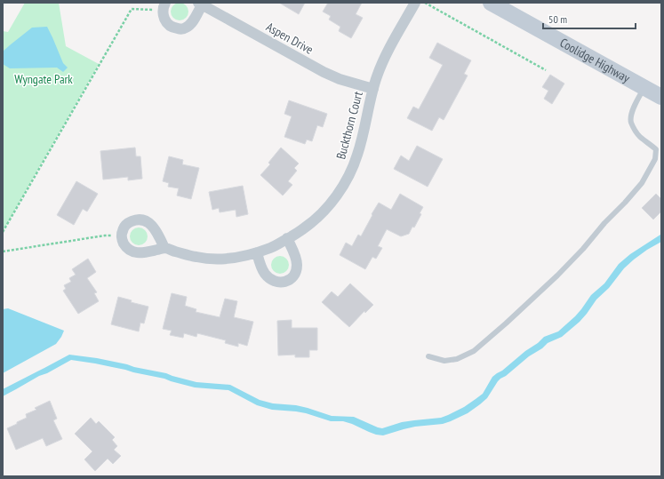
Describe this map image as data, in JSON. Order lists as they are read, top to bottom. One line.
{"streets":{"street":["Aspen Drive","Coolidge Highway","Buckthorn Court"]},"crossings":[["Aspen Drive","Buckthorn Court"]],"parks":["Wyngate Park"],"scale_bar":"50 m"}
